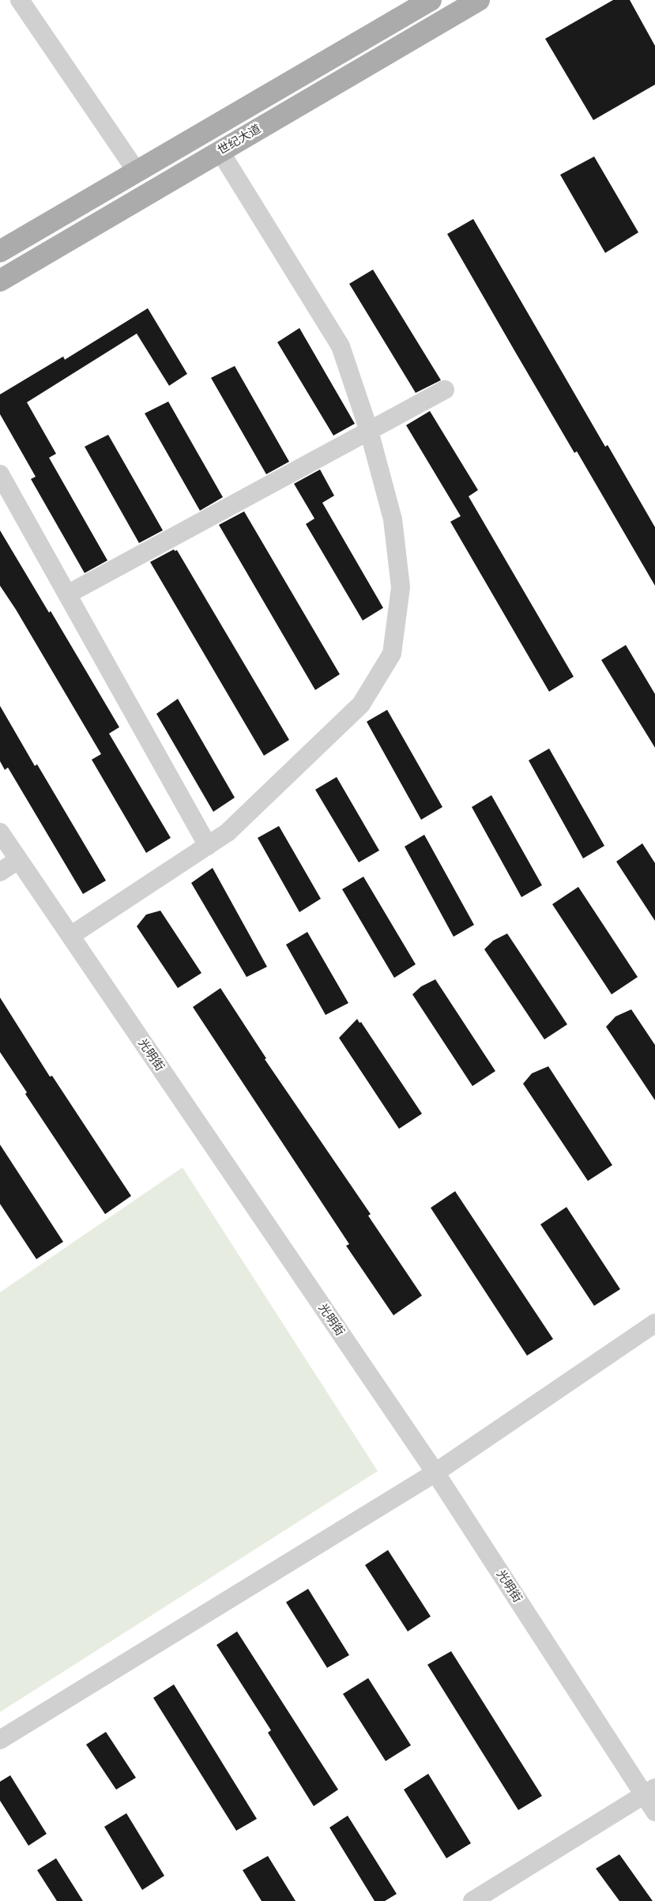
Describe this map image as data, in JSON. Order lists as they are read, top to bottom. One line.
{"streets":{"main road":["世纪大道"],"street":["光明街"]}}
